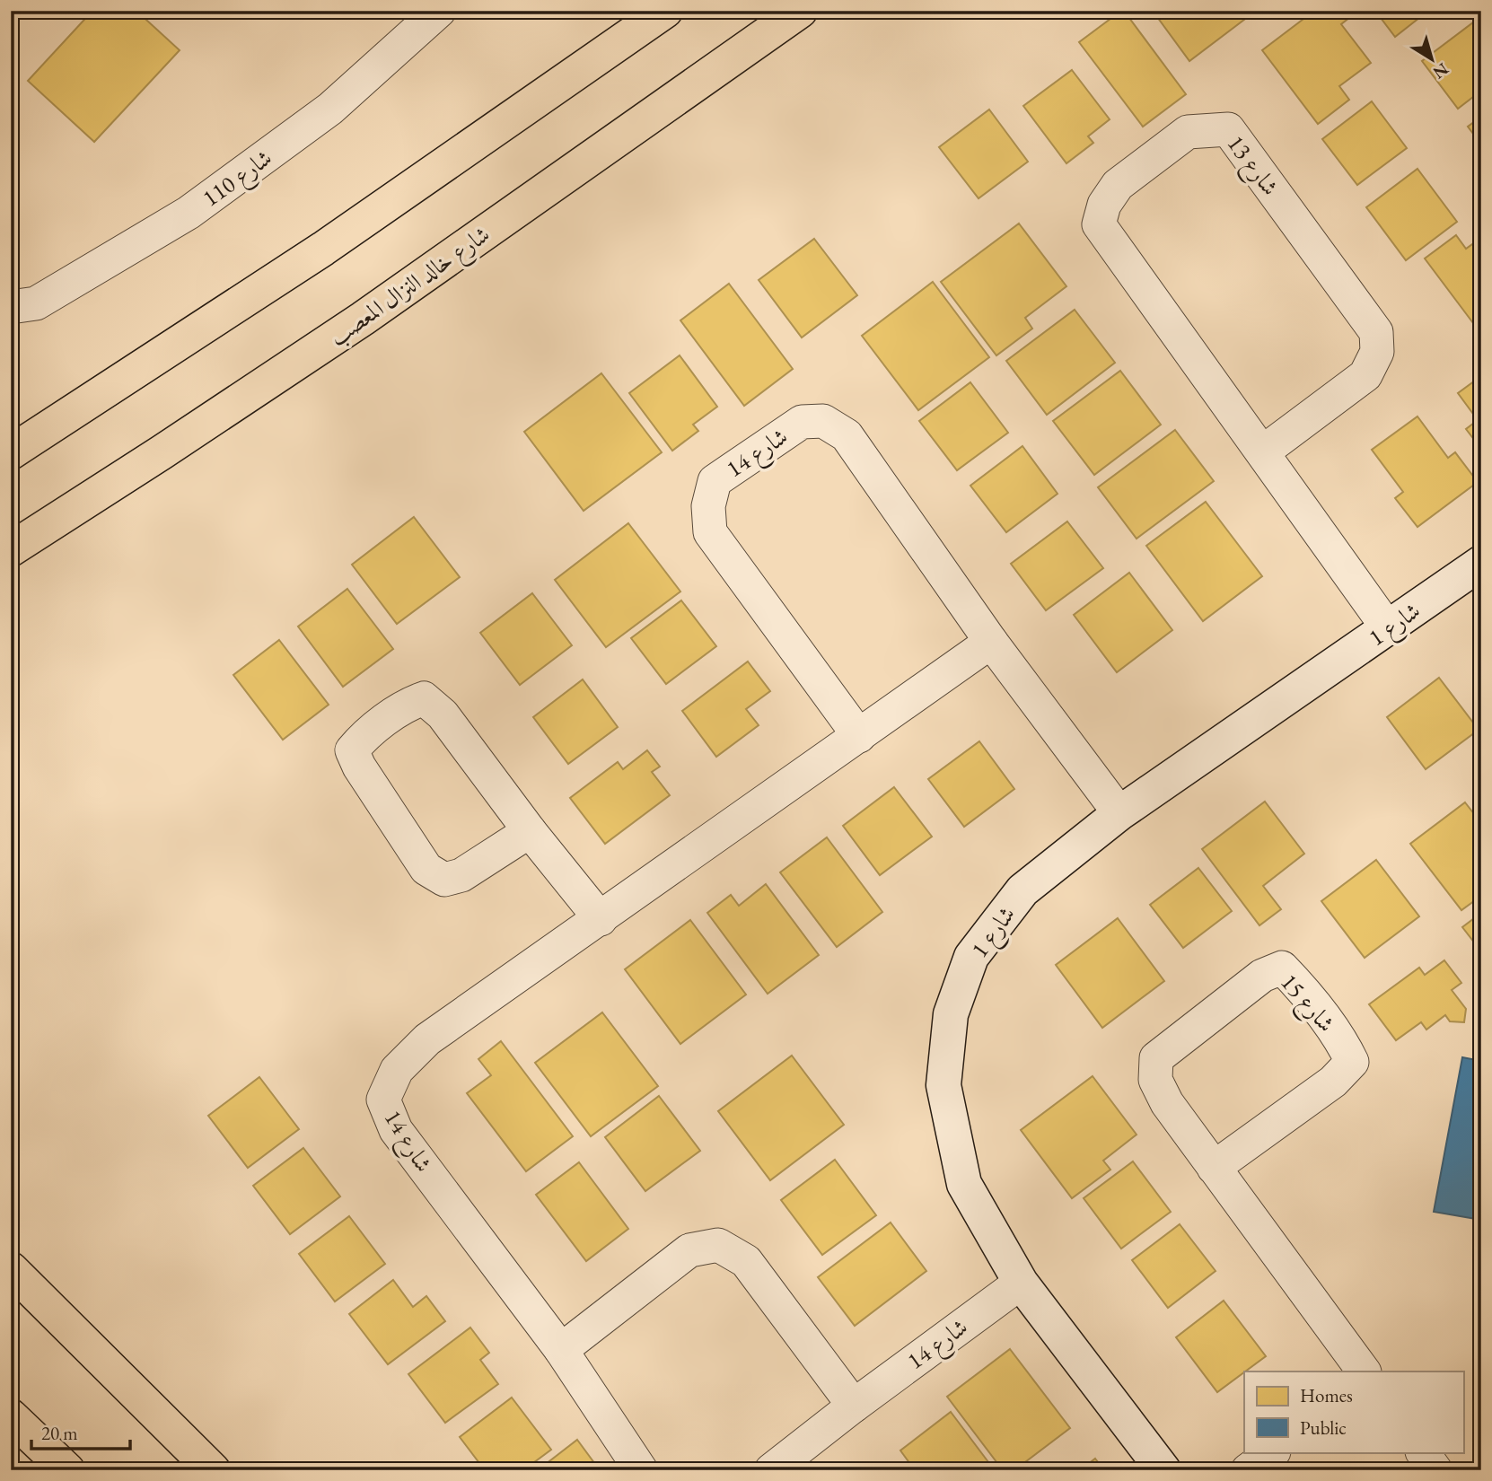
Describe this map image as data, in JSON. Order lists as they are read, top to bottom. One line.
{"streets":{"main road":["شارع خالد النزال المعصب"],"street":["شارع 13","شارع 110","شارع 14","شارع 1","شارع 15"]},"crossings":[["شارع 13","شارع 1"],["شارع 14","شارع 1"]],"legend":["Homes","Public"],"scale_bar":"20 m","north":"bottom right"}
